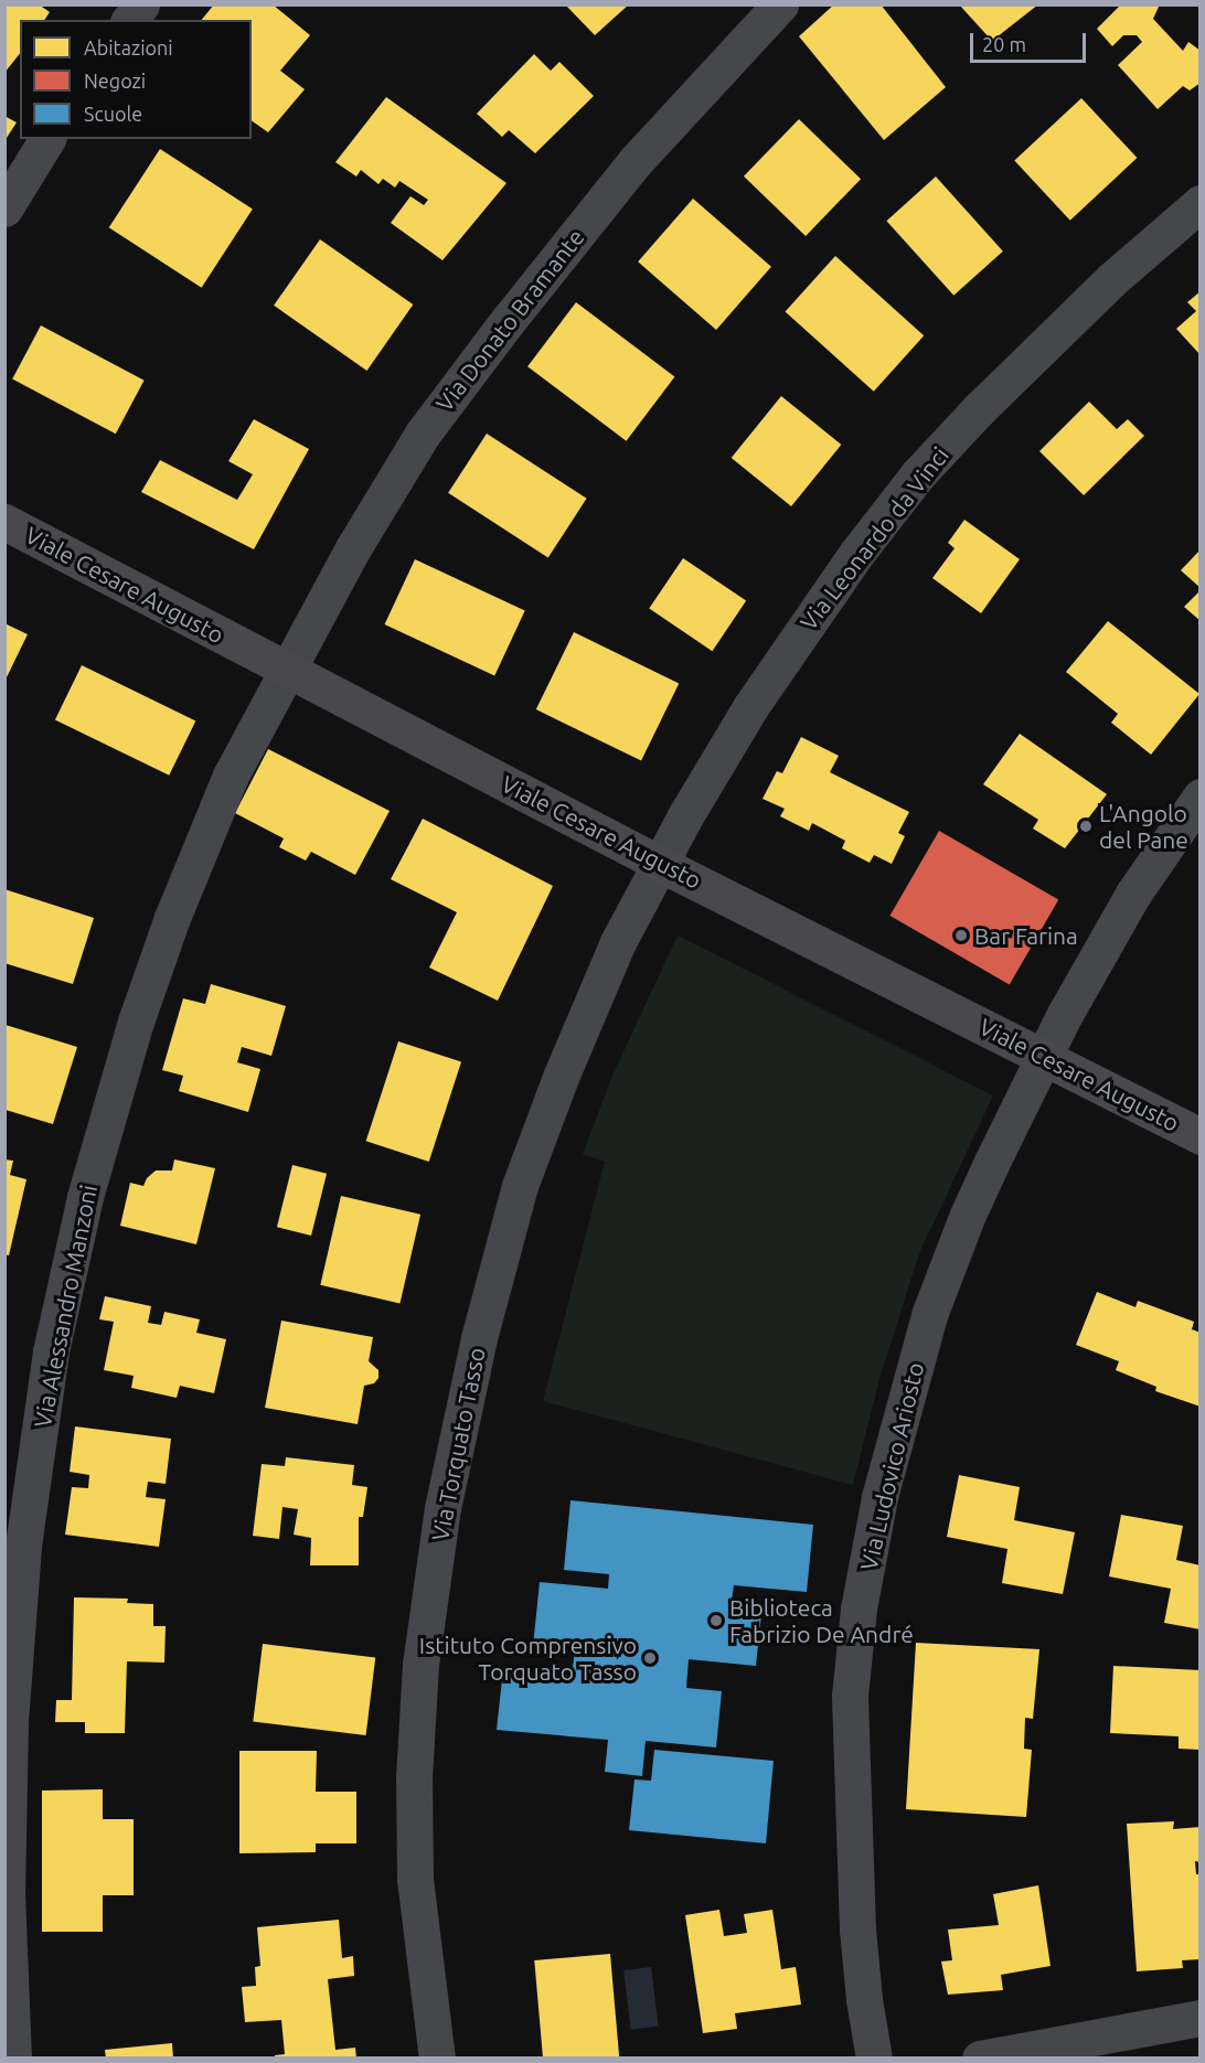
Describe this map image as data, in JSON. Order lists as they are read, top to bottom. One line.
{"streets":{"main road":["Viale Cesare Augusto"],"street":["Via Donato Bramante","Via Leonardo da Vinci","Via Alessandro Manzoni","Via Torquato Tasso","Via Ludovico Ariosto"]},"crossings":[["Via Donato Bramante","Viale Cesare Augusto"],["Via Donato Bramante","Via Alessandro Manzoni"],["Via Leonardo da Vinci","Viale Cesare Augusto"],["Via Leonardo da Vinci","Via Torquato Tasso"],["Viale Cesare Augusto","Via Alessandro Manzoni"],["Viale Cesare Augusto","Via Torquato Tasso"],["Viale Cesare Augusto","Via Ludovico Ariosto"]],"places":["L'Angolo del Pane","Bar Farina","Biblioteca Fabrizio De André","Istituto Comprensivo Torquato Tasso"],"legend":["Abitazioni","Negozi","Scuole"],"scale_bar":"20 m"}
